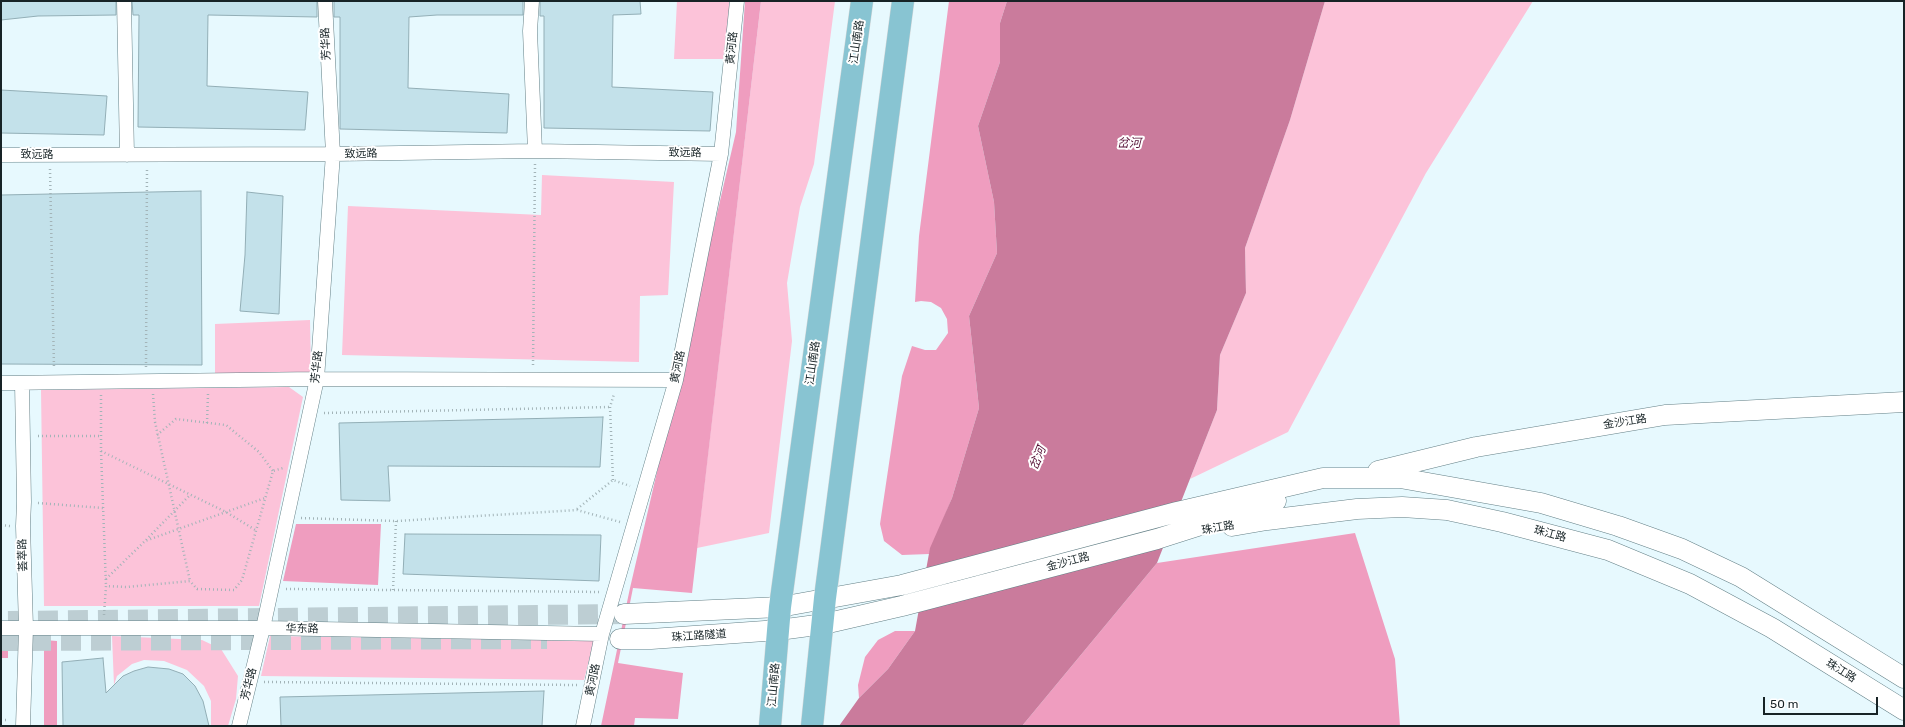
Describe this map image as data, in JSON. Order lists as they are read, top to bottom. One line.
{"streets":{"main road":["江山南路","金沙江路","珠江路","珠江路隧道"],"street":["芳华路","黄河路","致远路","荟萃路","华东路"]},"crossings":[["江山南路","金沙江路"],["江山南路","珠江路隧道"],["芳华路","致远路"],["芳华路","华东路"],["黄河路","致远路"],["黄河路","华东路"],["黄河路","珠江路隧道"],["金沙江路","珠江路"],["金沙江路","珠江路隧道"],["荟萃路","华东路"],["华东路","珠江路隧道"]],"water":["岔河"],"scale_bar":"50 m"}
